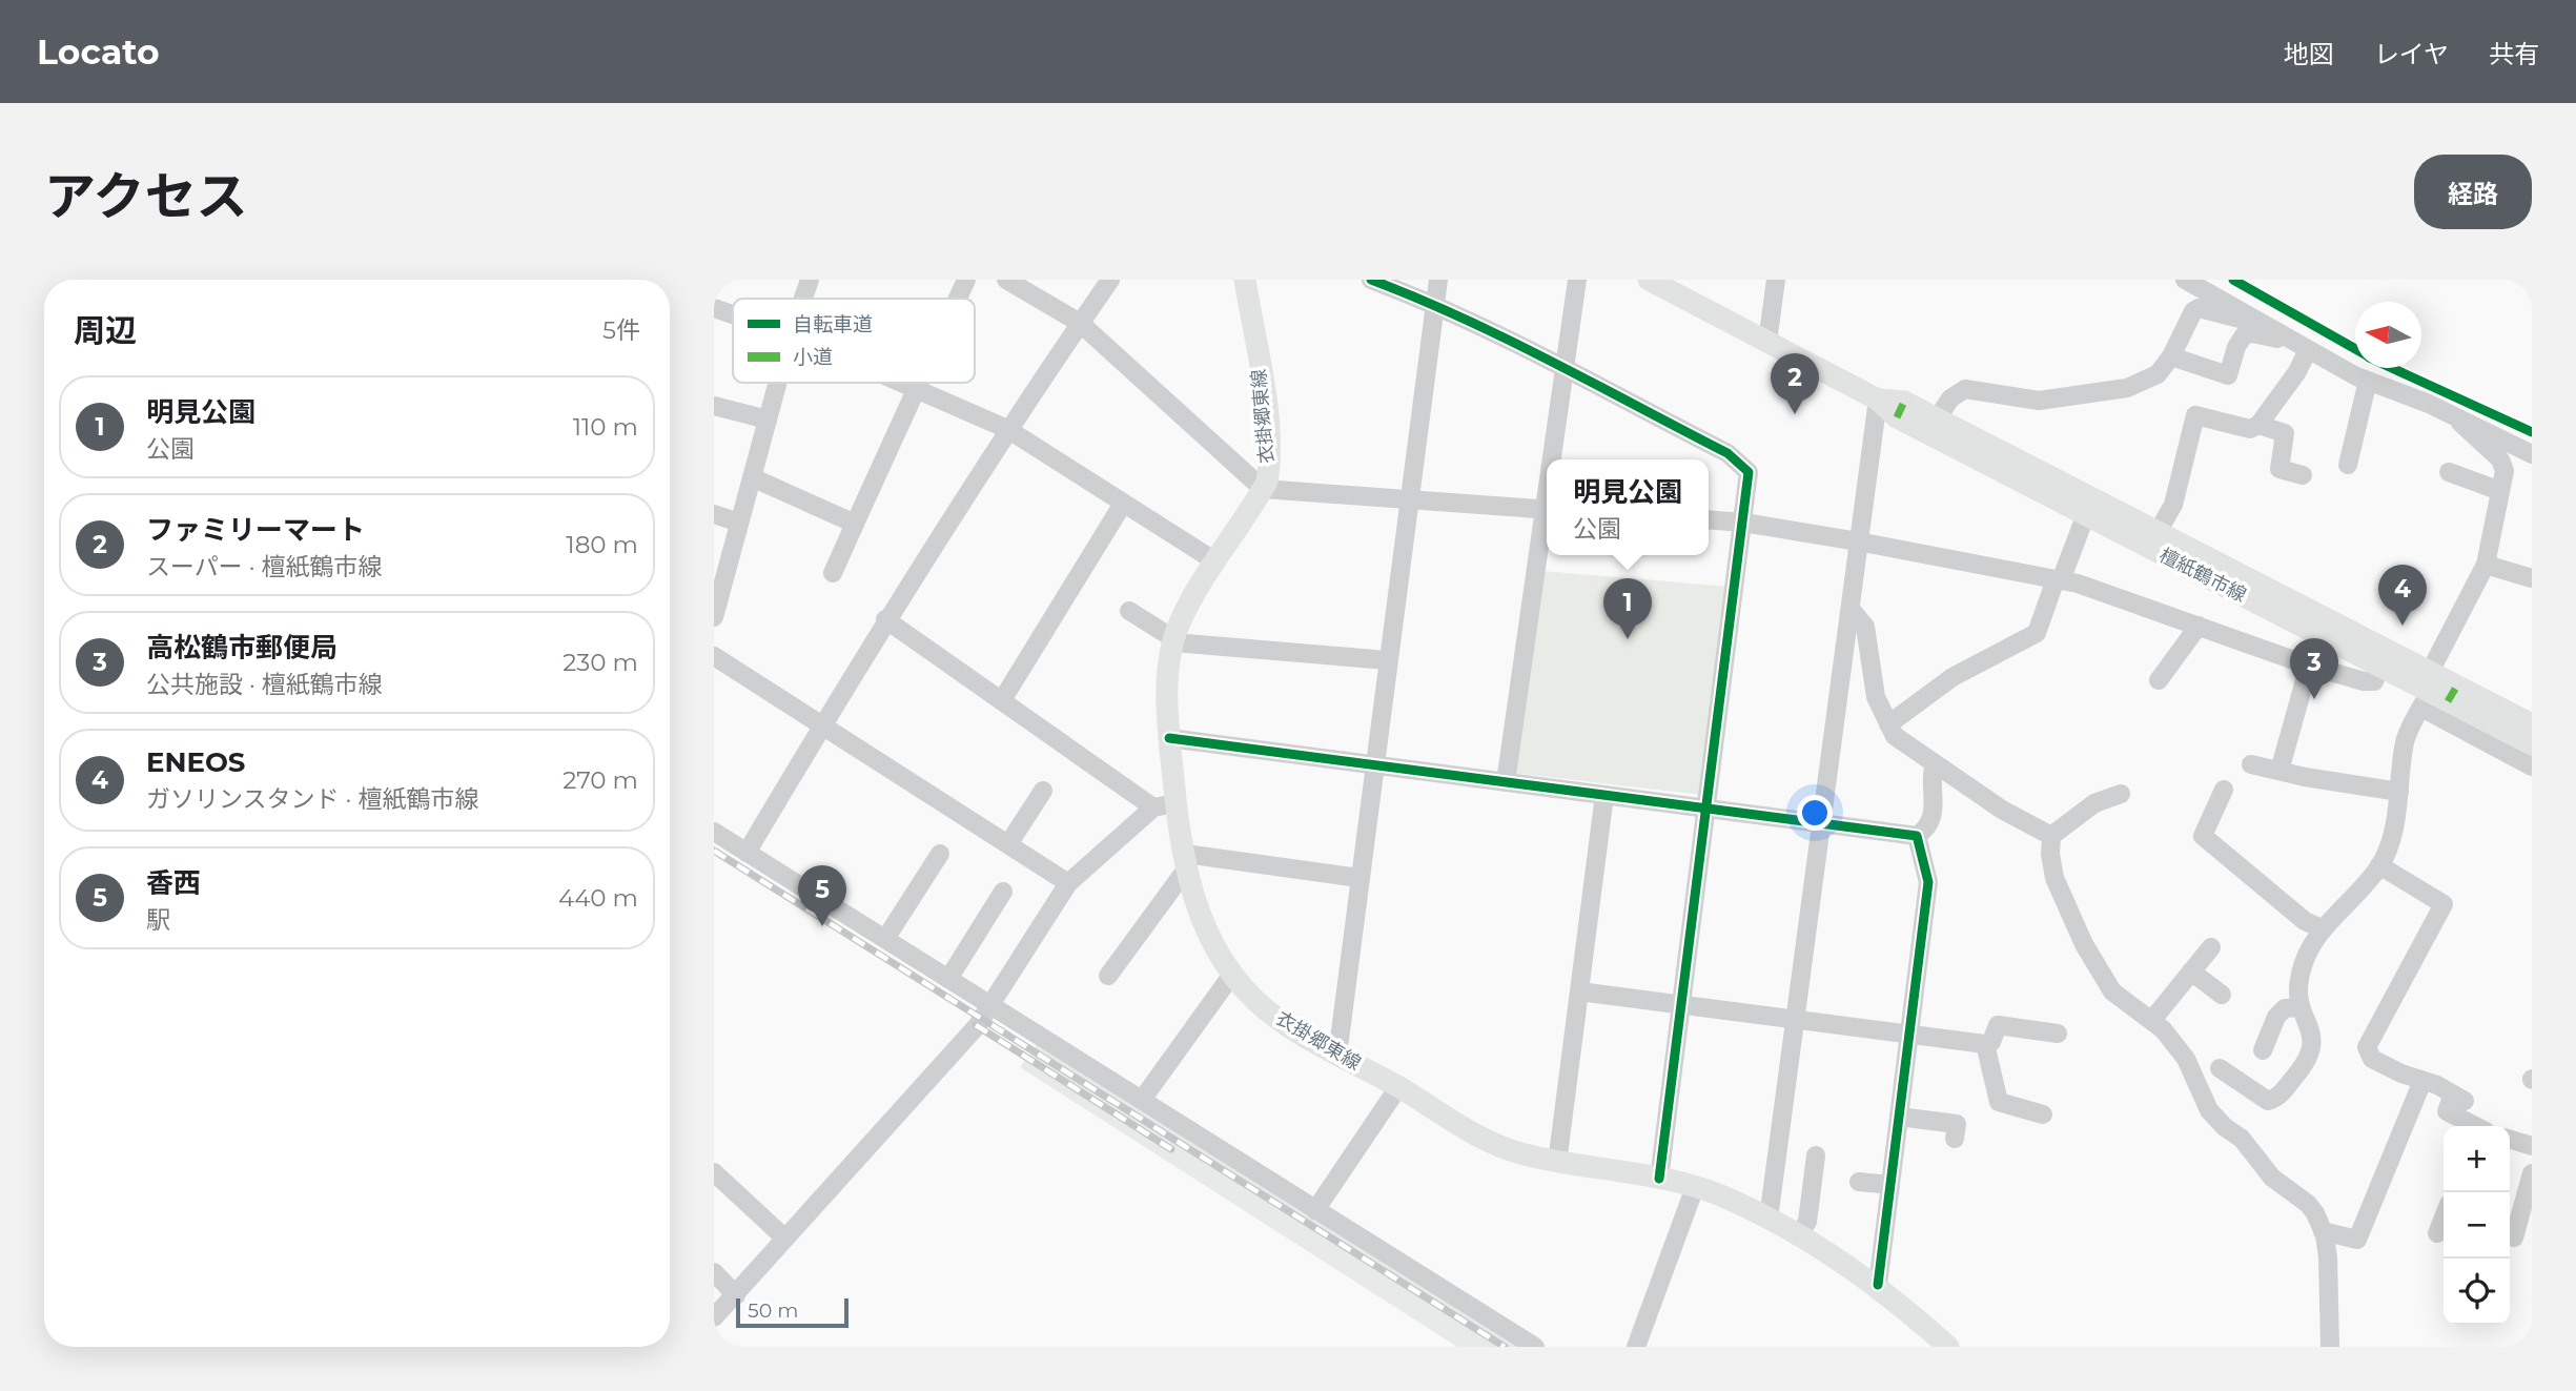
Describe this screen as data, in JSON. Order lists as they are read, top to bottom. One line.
{"streets":{"main road":["衣掛郷東線","檀紙鶴市線"]},"legend":["自転車道","小道"],"scale_bar":"50 m","north":"left","page":{"header":"Locato","nav":["地図","レイヤ","共有"],"title":"アクセス","buttons":"経路","heading":["周辺","5件"],"pins":["2","4","1","3","5"],"list":[{"mark":"1","name":"明見公園","note":"公園","value":"110 m"},{"mark":"2","name":"ファミリーマート","note":"スーパー · 檀紙鶴市線","value":"180 m"},{"mark":"3","name":"高松鶴市郵便局","note":"公共施設 · 檀紙鶴市線","value":"230 m"},{"mark":"4","name":"ENEOS","note":"ガソリンスタンド · 檀紙鶴市線","value":"270 m"},{"mark":"5","name":"香西","note":"駅","value":"440 m"}],"popup":["明見公園","公園"],"map_buttons":["+","−"],"scale":"50 m"}}
